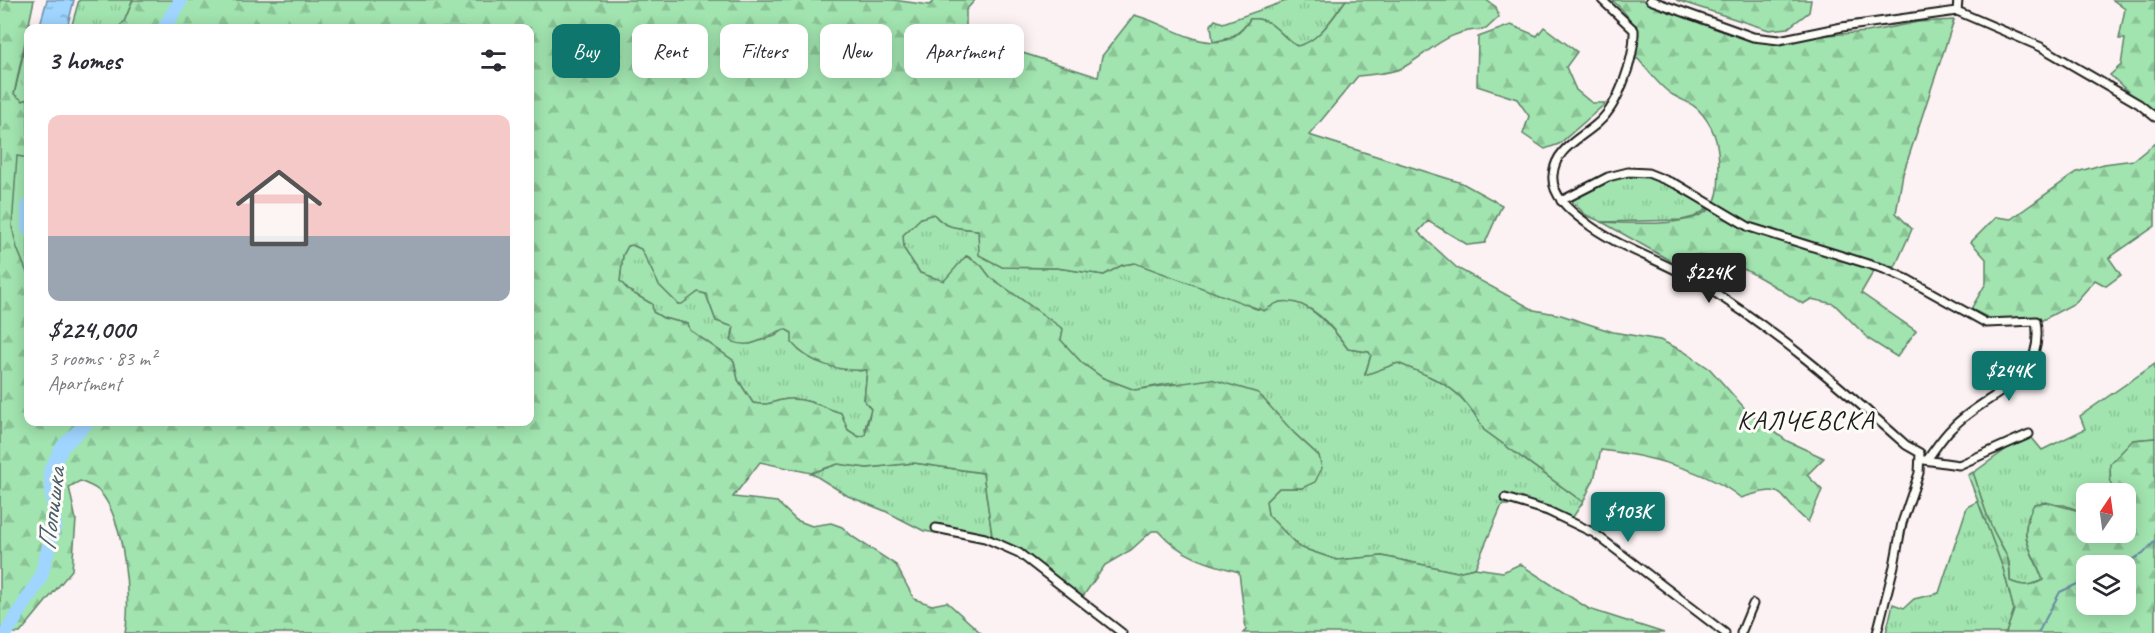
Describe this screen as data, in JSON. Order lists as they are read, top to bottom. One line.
{"districts":["КАЛЧЕВСКА"],"water":["Попишка"],"north":"top","page":{"chip":["Buy","Rent","Filters","New","Apartment"],"heading":"3 homes","list":[{"name":"$224,000","note":"3 rooms · 83 m² · Apartment"}],"price":["$224K","$244K","$103K"]}}
